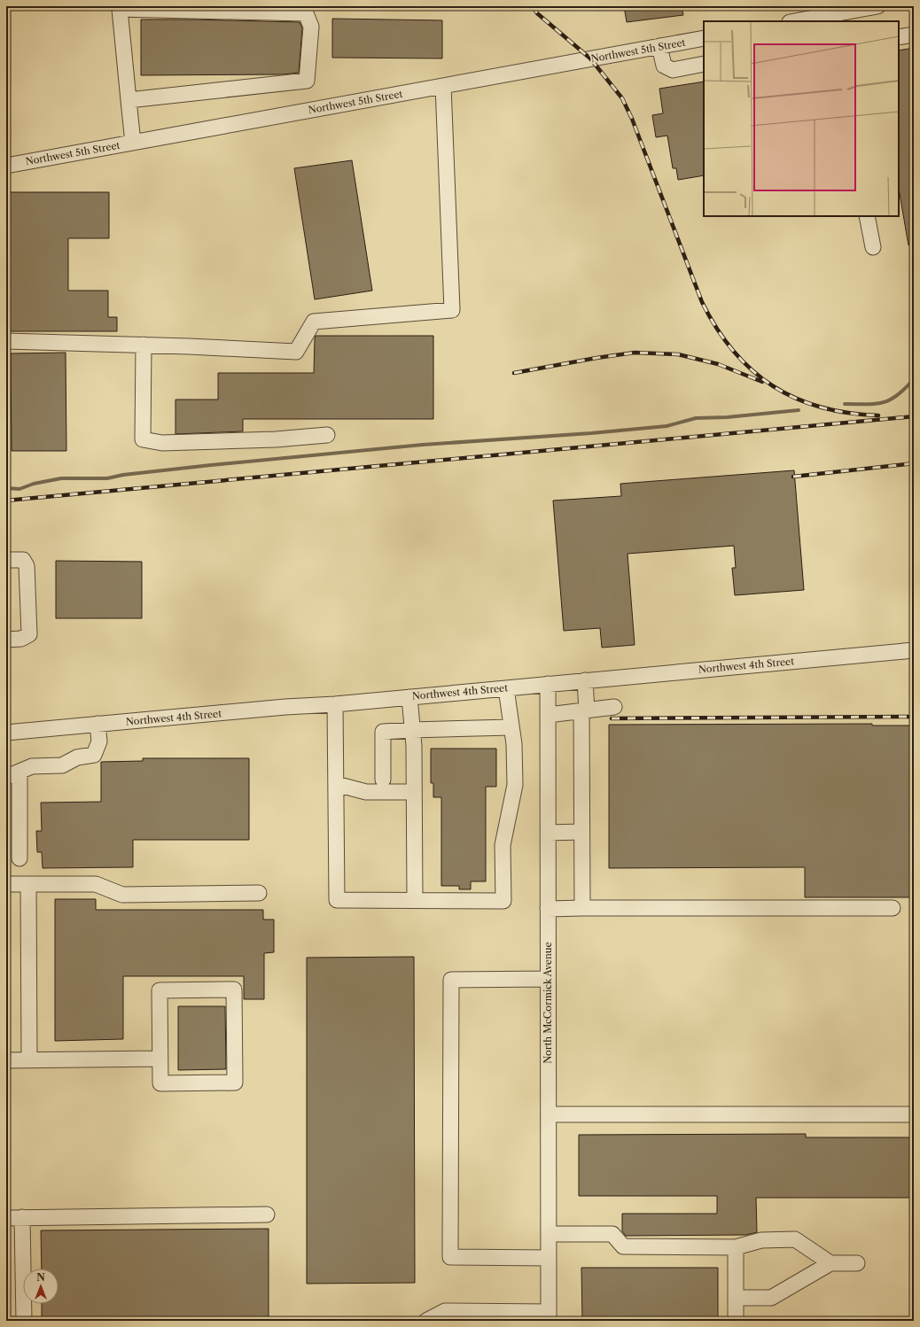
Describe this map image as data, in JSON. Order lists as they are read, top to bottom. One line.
{"streets":{"street":["Northwest 5th Street","Northwest 4th Street","North McCormick Avenue"]},"crossings":[["Northwest 4th Street","North McCormick Avenue"]],"north":"top"}
